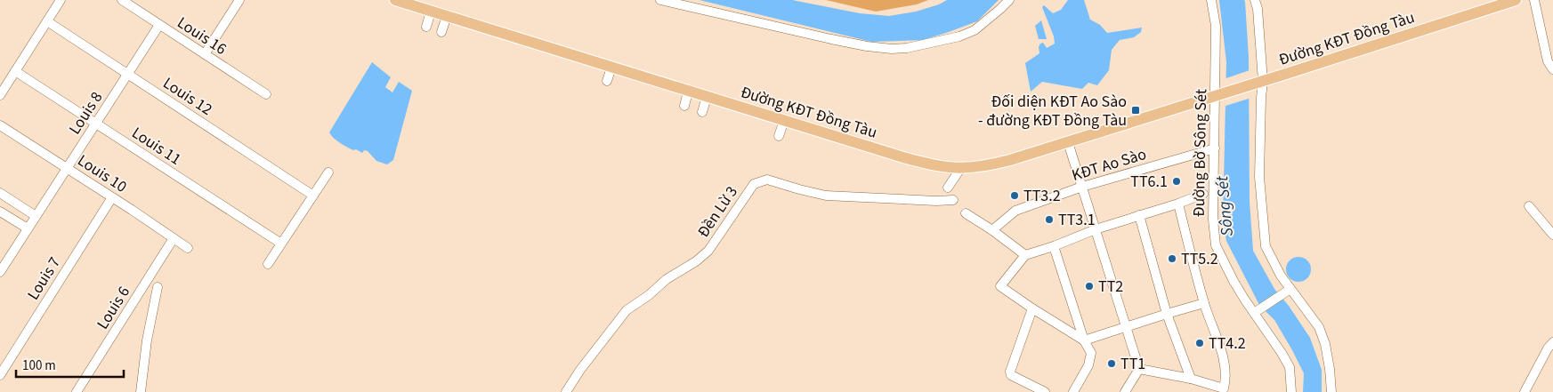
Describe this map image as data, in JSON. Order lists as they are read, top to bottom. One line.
{"streets":{"main road":["Đường KĐT Đồng Tàu"],"street":["Louis 16","Louis 12","Louis 8","Louis 11","Đường Bờ Sông Sét","KĐT Ao Sào","Louis 10","Đền Lừ 3","Louis 7","Louis 6"]},"crossings":[["Louis 16","Louis 8"],["Đường KĐT Đồng Tàu","Đường Bờ Sông Sét"],["Louis 12","Louis 8"],["Louis 8","Louis 11"],["Louis 8","Louis 10"],["Đường Bờ Sông Sét","KĐT Ao Sào"],["Louis 10","Louis 7"],["Louis 10","Louis 6"]],"water":["Sông Sét"],"places":{"transit":["Đối diện KĐT Ao Sào - đường KĐT Đồng Tàu"],"other":["TT6.1","TT3.2","TT3.1","TT5.2","TT2","TT4.2","TT1"]},"scale_bar":"100 m"}
